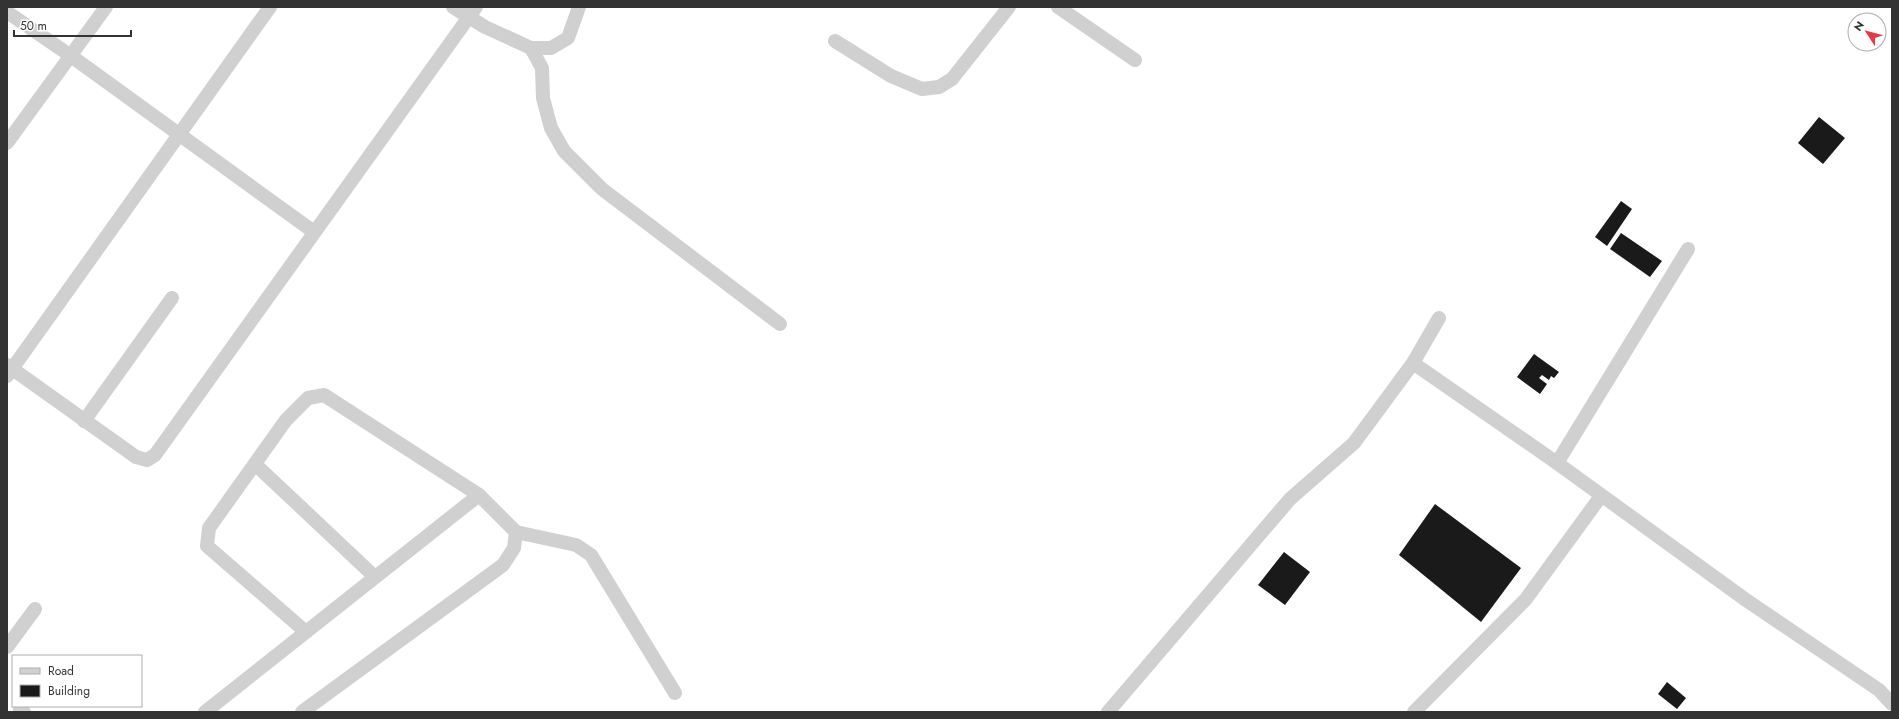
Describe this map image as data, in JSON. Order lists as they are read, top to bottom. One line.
{"legend":["Road","Building"],"scale_bar":"50 m","north":"top left"}
